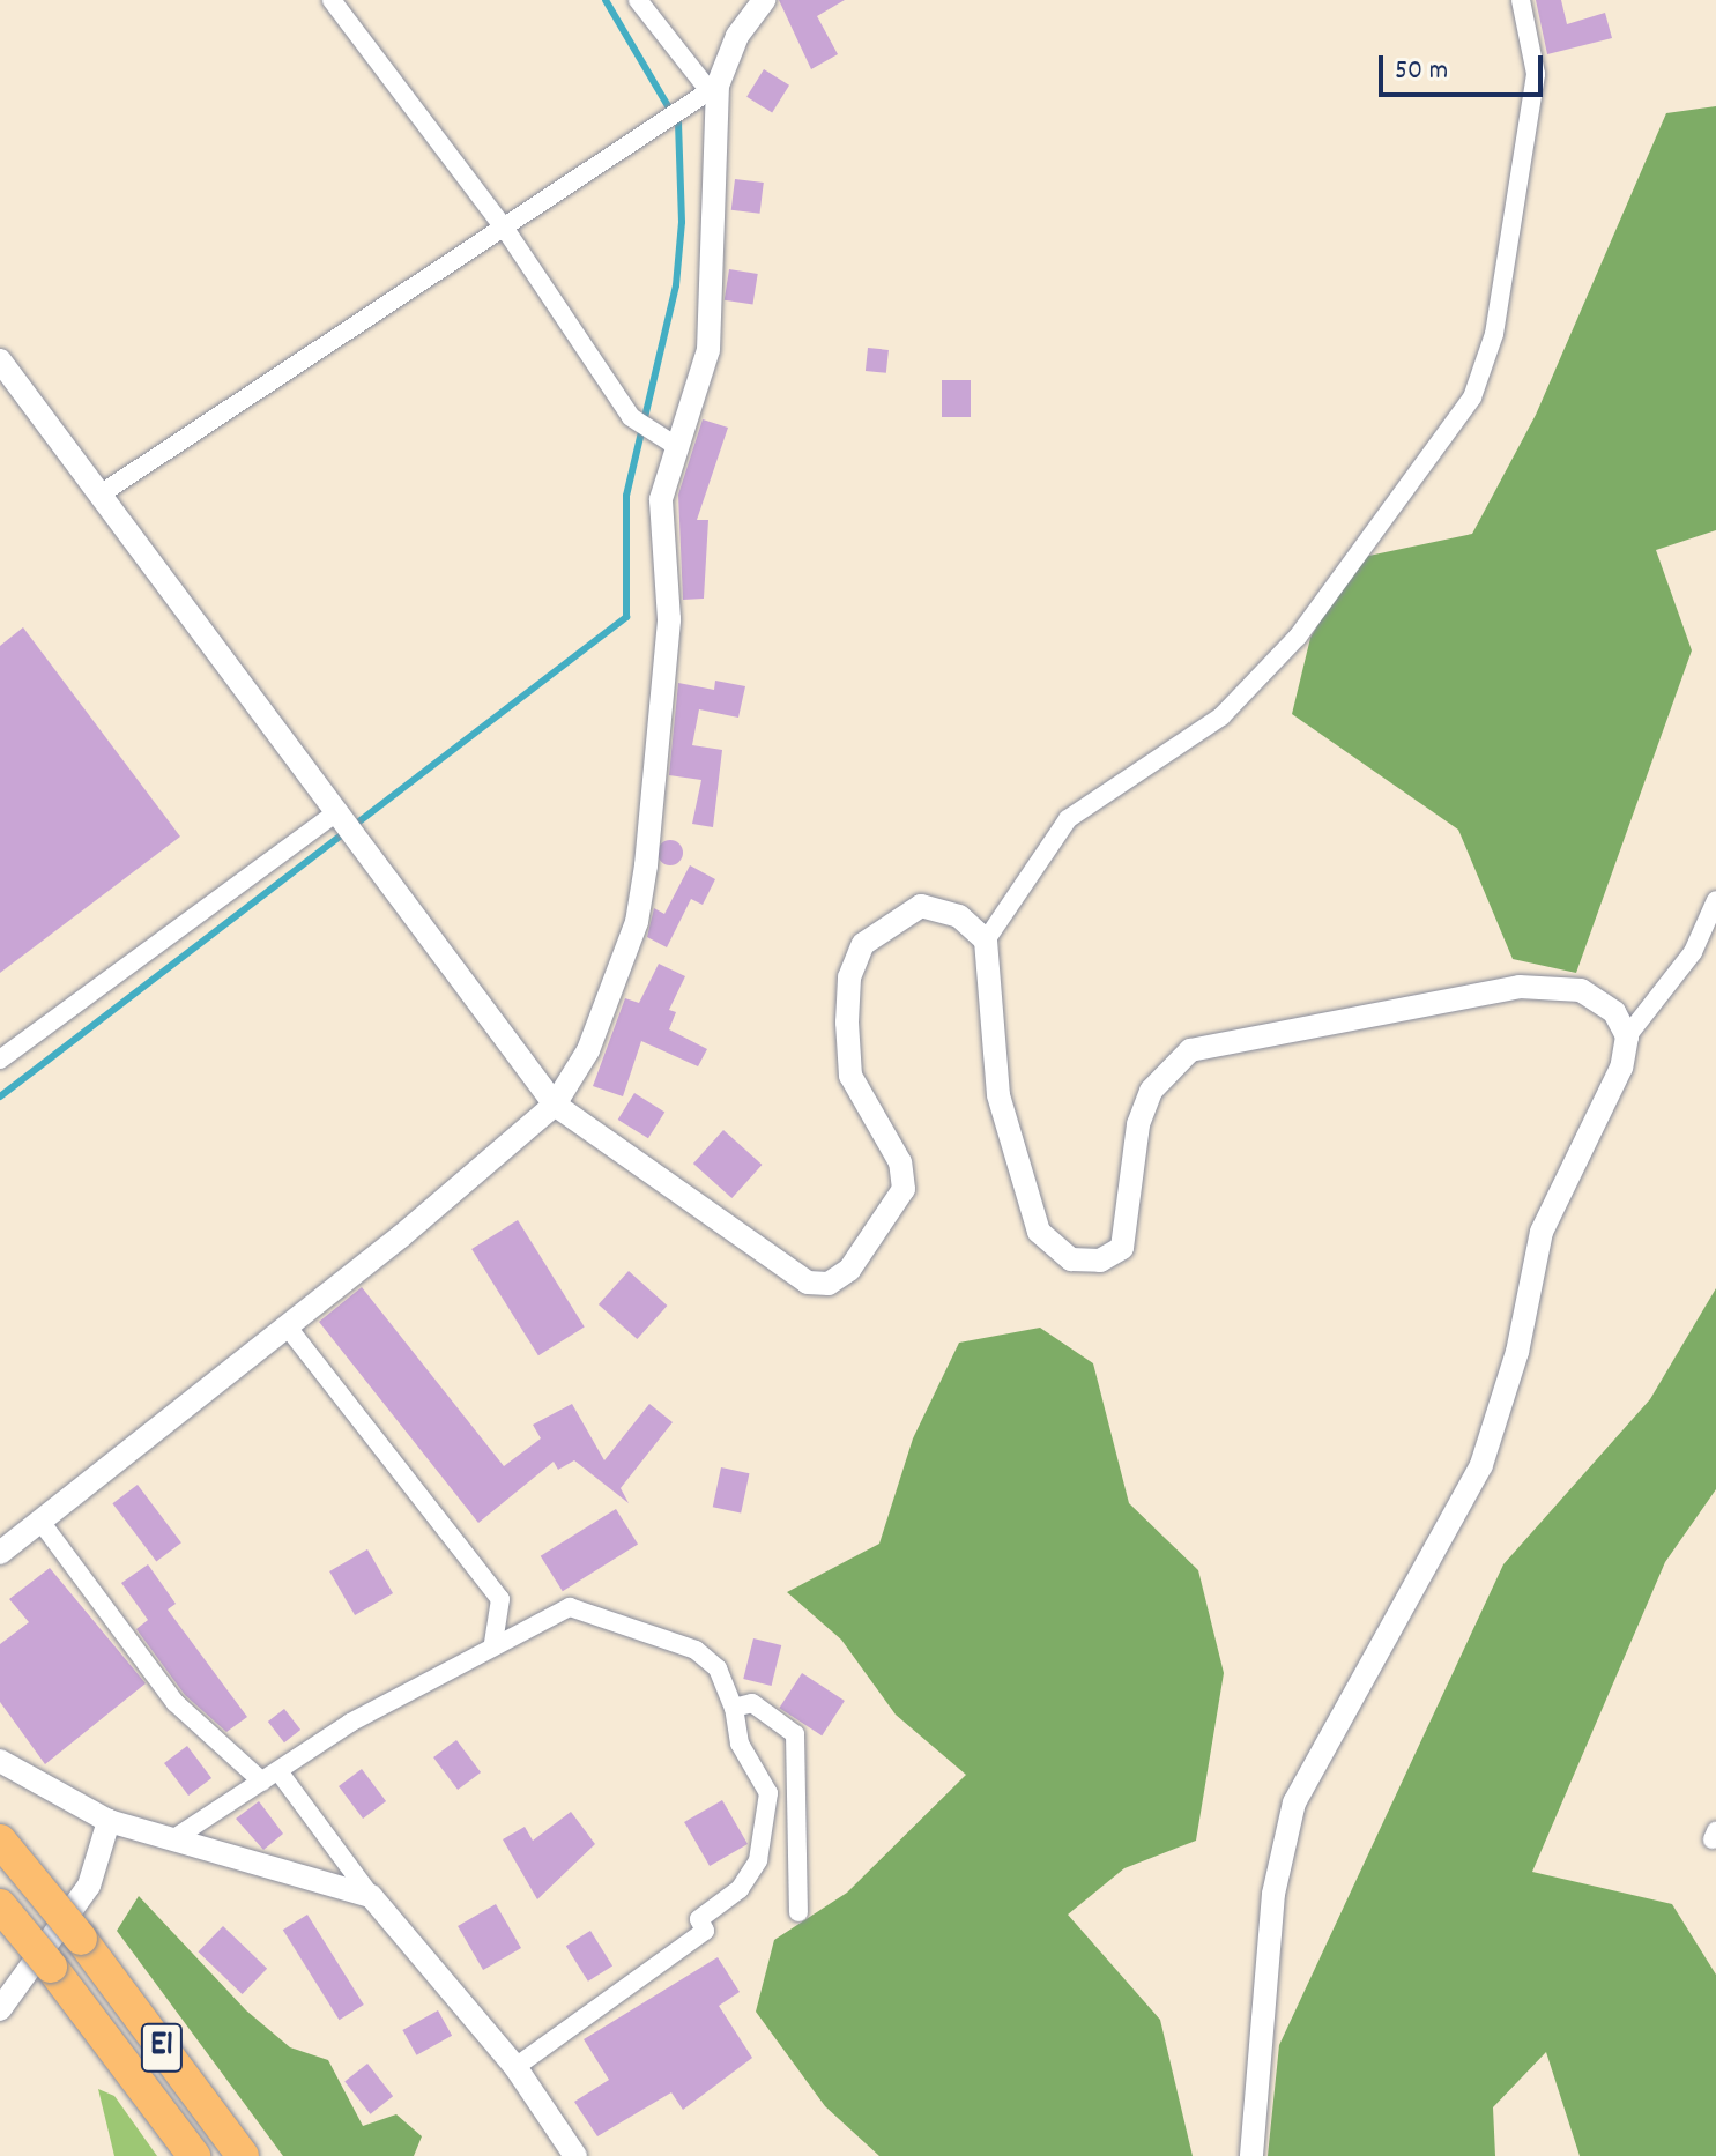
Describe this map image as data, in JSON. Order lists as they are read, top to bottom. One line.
{"streets":{"highway":["E1"]},"scale_bar":"50 m"}
